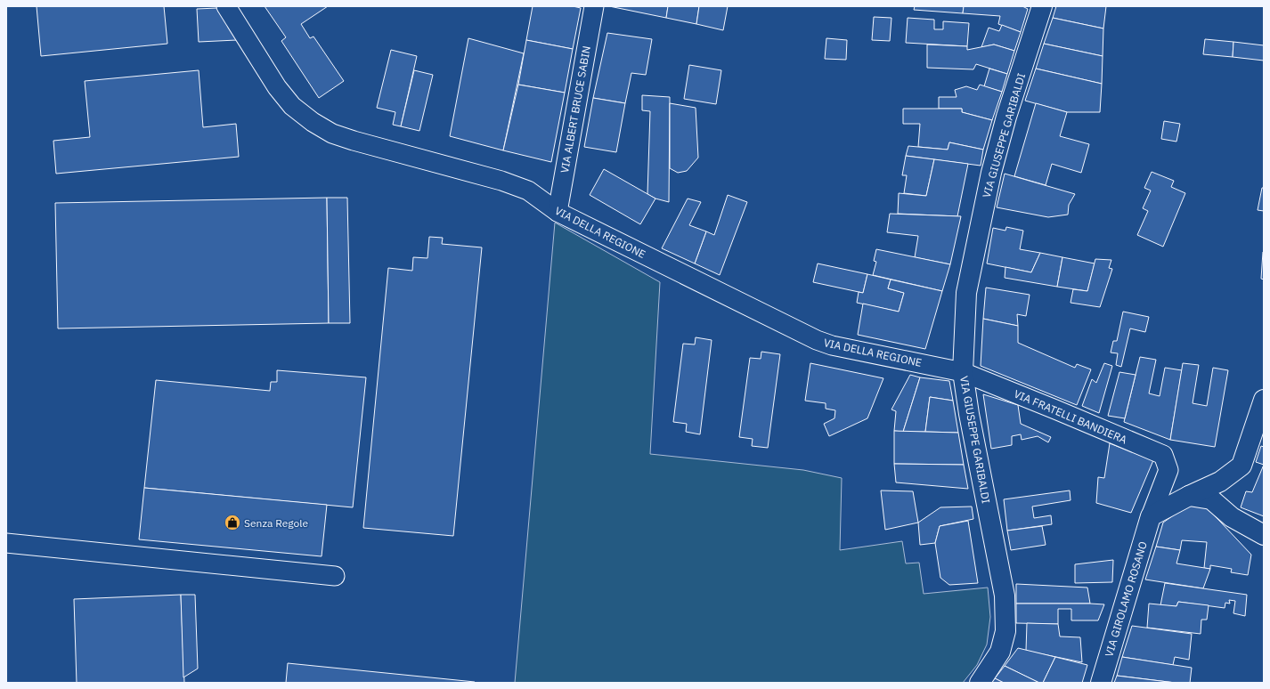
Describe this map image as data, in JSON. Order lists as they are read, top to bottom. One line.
{"streets":{"main road":["VIA GIUSEPPE GARIBALDI","VIA GIROLAMO ROSANO"],"street":["VIA ALBERT BRUCE SABIN","VIA DELLA REGIONE","VIA FRATELLI BANDIERA"]},"crossings":[["VIA ALBERT BRUCE SABIN","VIA DELLA REGIONE"],["VIA GIUSEPPE GARIBALDI","VIA DELLA REGIONE"],["VIA GIUSEPPE GARIBALDI","VIA FRATELLI BANDIERA"],["VIA DELLA REGIONE","VIA FRATELLI BANDIERA"],["VIA FRATELLI BANDIERA","VIA GIROLAMO ROSANO"]],"places":{"shop":["Senza Regole"]}}
